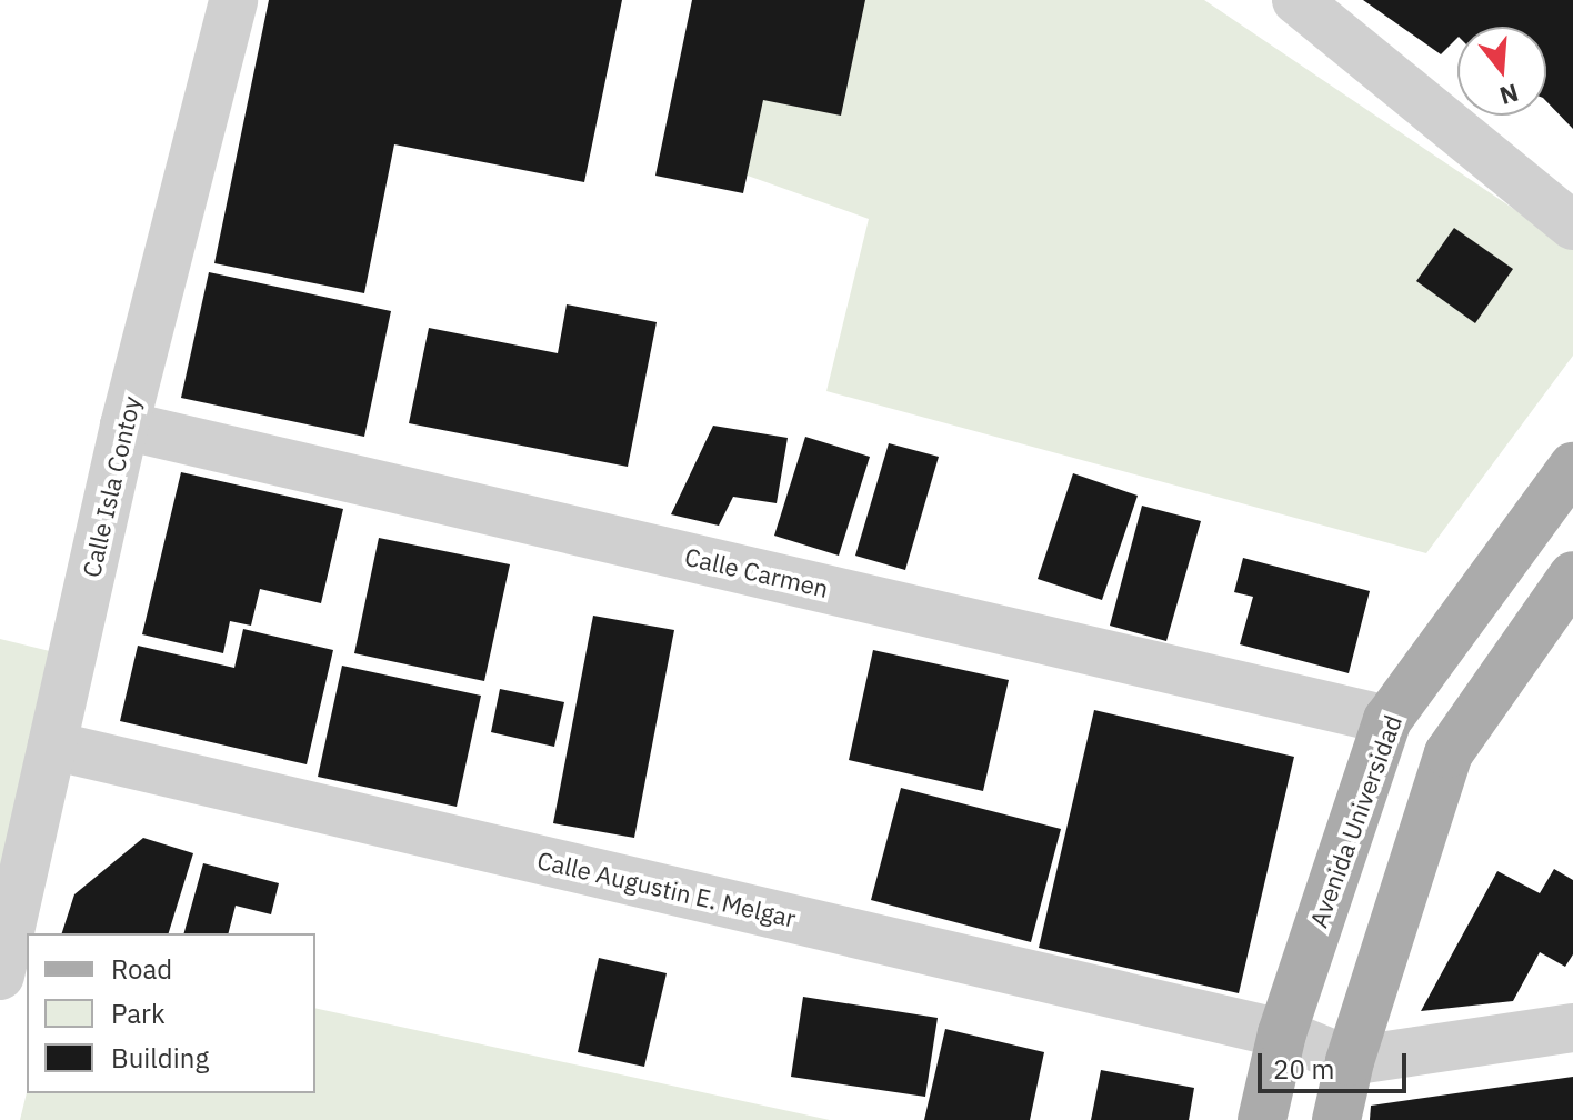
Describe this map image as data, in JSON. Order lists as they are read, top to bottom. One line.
{"streets":{"main road":["Avenida Universidad"],"street":["Calle Isla Contoy","Calle Carmen","Calle Augustin E. Melgar"]},"crossings":[["Calle Isla Contoy","Calle Carmen"],["Calle Isla Contoy","Calle Augustin E. Melgar"],["Calle Carmen","Avenida Universidad"],["Avenida Universidad","Calle Augustin E. Melgar"]],"legend":["Road","Park","Building"],"scale_bar":"20 m","north":"bottom"}
